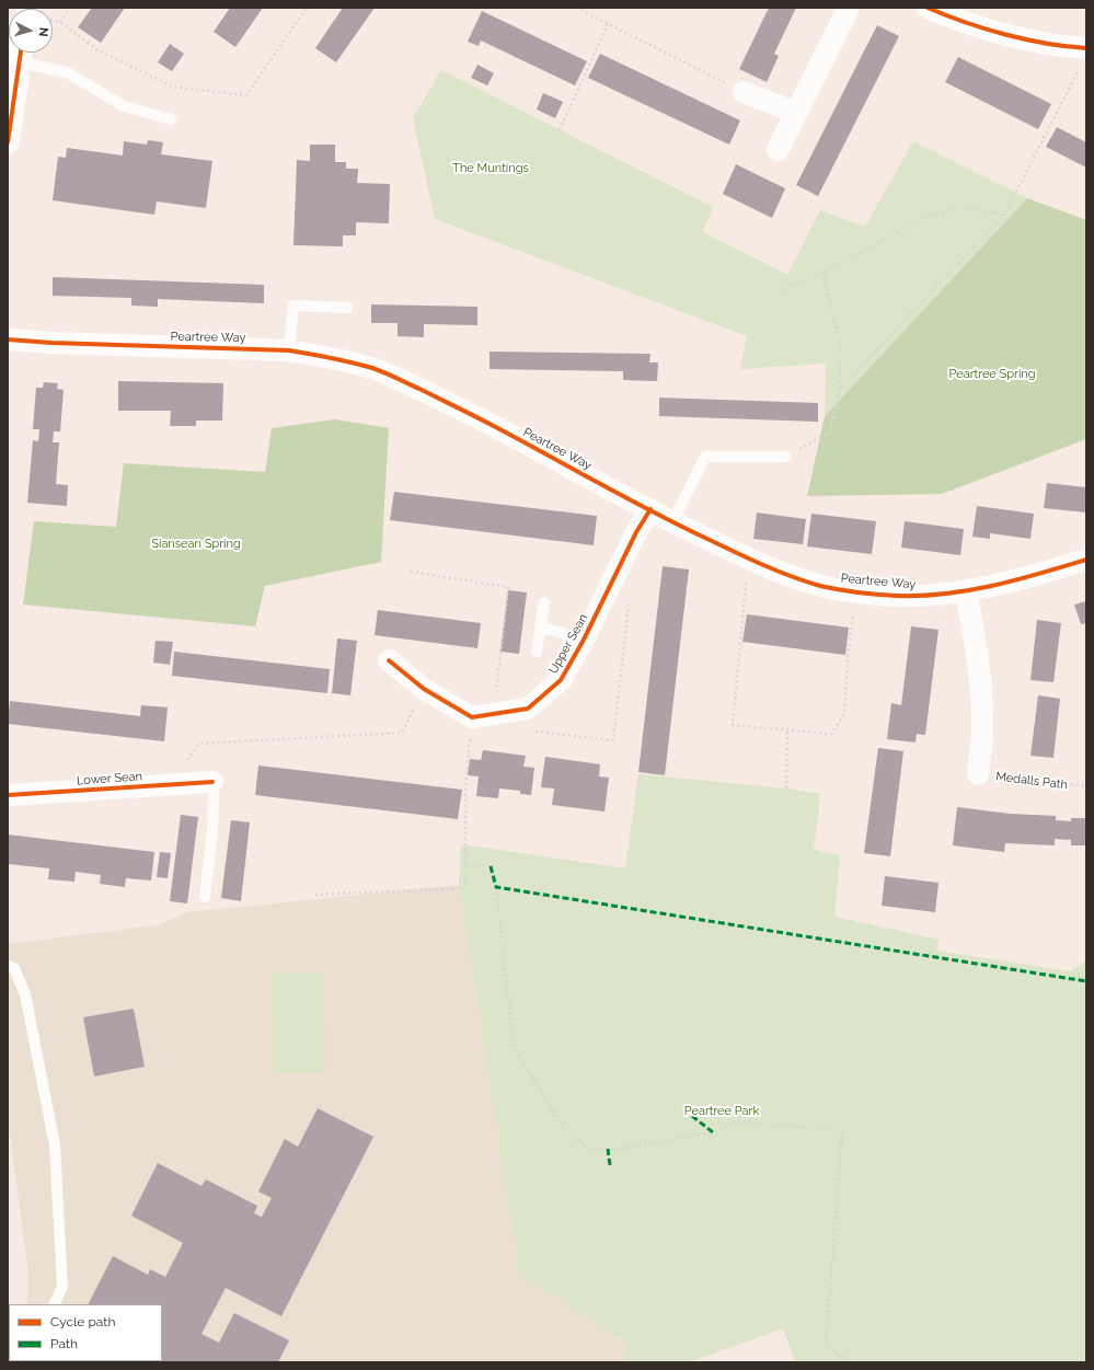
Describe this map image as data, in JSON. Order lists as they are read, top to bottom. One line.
{"streets":{"street":["Peartree Way","Upper Sean","Lower Sean"],"path":["Medalls Path"]},"crossings":[["Peartree Way","Upper Sean"]],"parks":["The Muntings","Peartree Spring","Siansean Spring","Peartree Park"],"legend":["Cycle path","Path"],"north":"right"}
